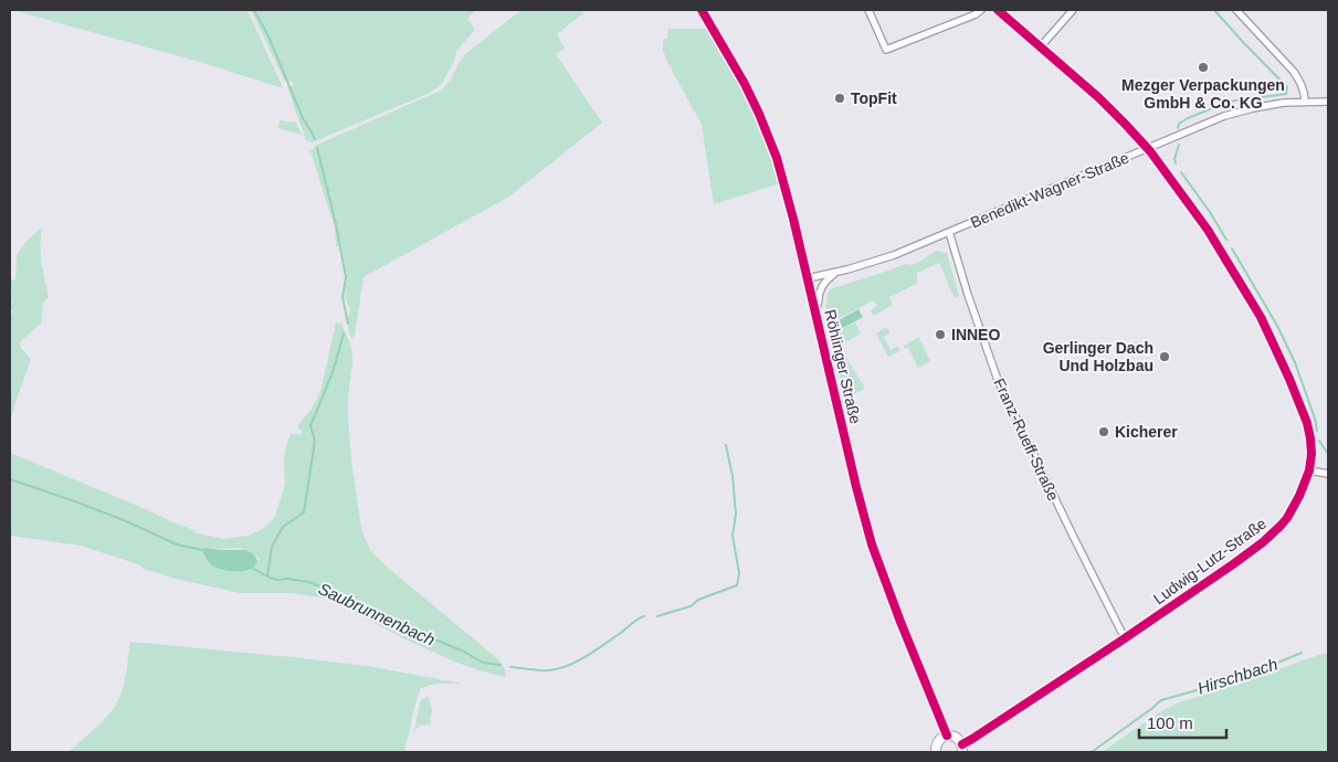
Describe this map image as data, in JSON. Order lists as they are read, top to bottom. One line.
{"streets":{"street":["Benedikt-Wagner-Straße","Röhlinger Straße","Franz-Rueff-Straße","Ludwig-Lutz-Straße"]},"crossings":[["Benedikt-Wagner-Straße","Röhlinger Straße"],["Benedikt-Wagner-Straße","Franz-Rueff-Straße"],["Benedikt-Wagner-Straße","Ludwig-Lutz-Straße"],["Franz-Rueff-Straße","Ludwig-Lutz-Straße"]],"water":["Saubrunnenbach","Hirschbach"],"places":["Mezger Verpackungen GmbH & Co. KG","TopFit","INNEO","Gerlinger Dach Und Holzbau","Kicherer"],"scale_bar":"100 m"}
